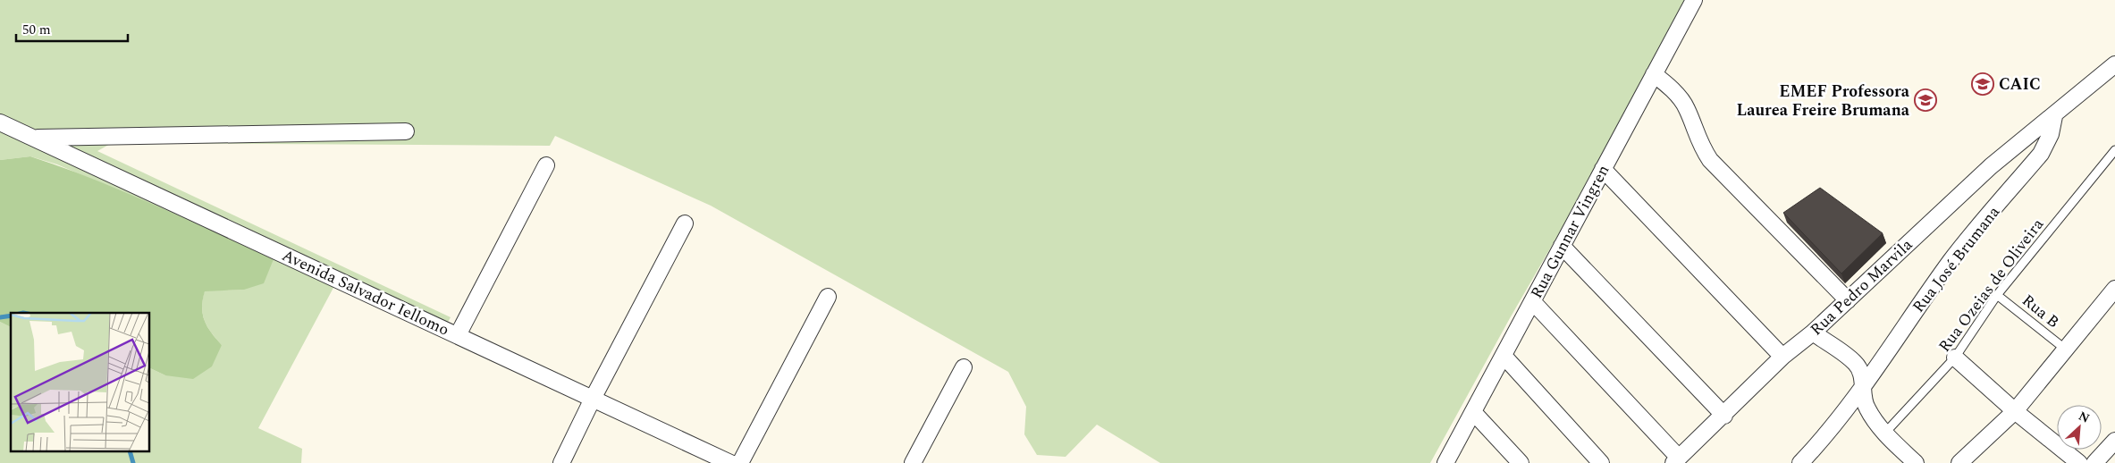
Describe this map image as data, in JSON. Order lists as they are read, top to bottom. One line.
{"streets":{"street":["Rua Gunnar Vingren","Rua José Brumana","Rua Pedro Marvila","Avenida Salvador Iellomo"],"lane":["Rua Ozeias de Oliveira","Rua B"]},"crossings":[["Rua José Brumana","Rua Pedro Marvila"],["Rua Ozeias de Oliveira","Rua B"]],"places":{"school or university":["CAIC","EMEF Professora Laurea Freire Brumana"]},"scale_bar":"50 m","north":"top right"}
